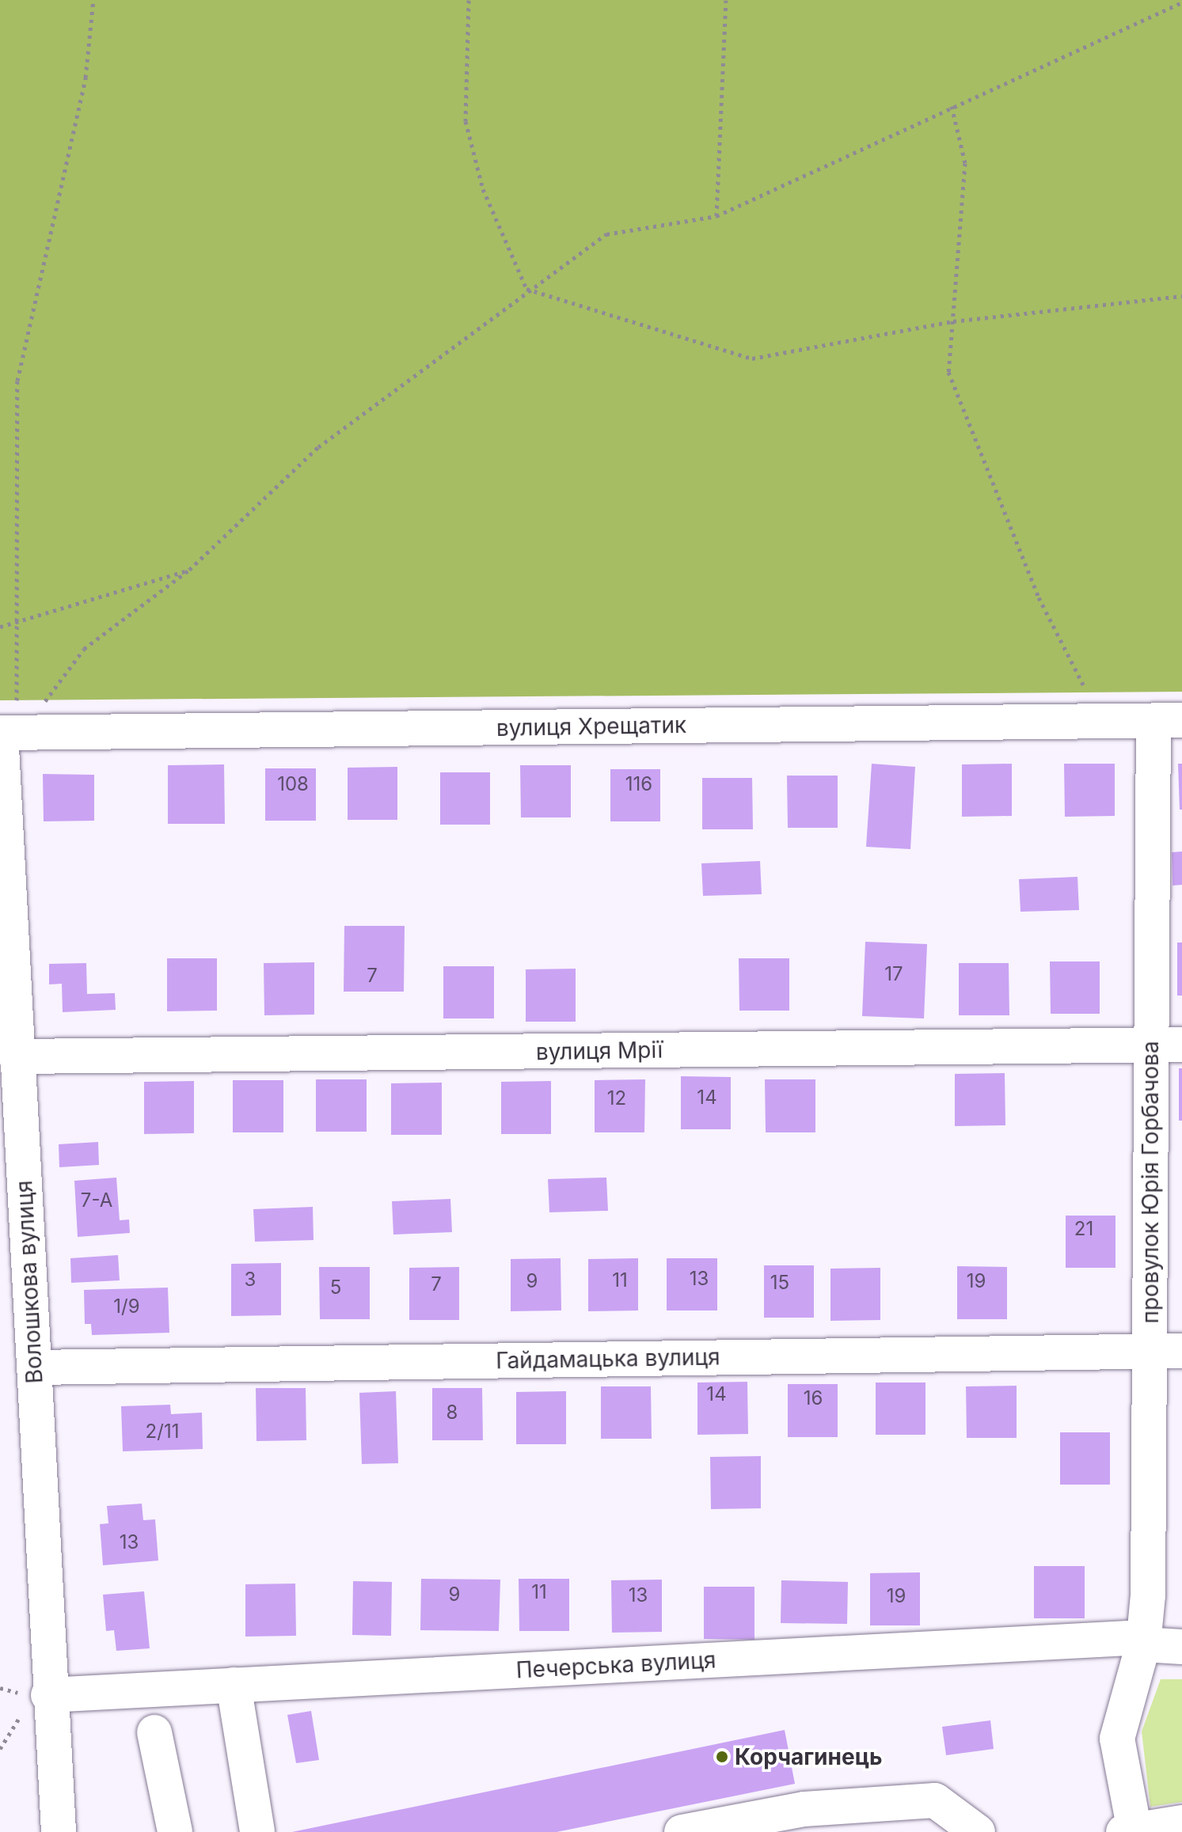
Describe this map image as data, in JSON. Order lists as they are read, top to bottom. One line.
{"streets":{"street":["вулиця Хрещатик","вулиця Мрії","провулок Юрія Горбачова","Волошкова вулиця","Гайдамацька вулиця","Печерська вулиця"]},"crossings":[["вулиця Хрещатик","провулок Юрія Горбачова"],["вулиця Хрещатик","Волошкова вулиця"],["вулиця Мрії","провулок Юрія Горбачова"],["вулиця Мрії","Волошкова вулиця"],["провулок Юрія Горбачова","Гайдамацька вулиця"],["провулок Юрія Горбачова","Печерська вулиця"],["Волошкова вулиця","Гайдамацька вулиця"],["Волошкова вулиця","Печерська вулиця"]],"places":["Корчагинець"],"house_numbers":["108","116","17","7","14","12","7-А","21","13","3","11","9","19","15","7","5","1/9","14","16","8","2/11","13","11","9","13","19"]}
